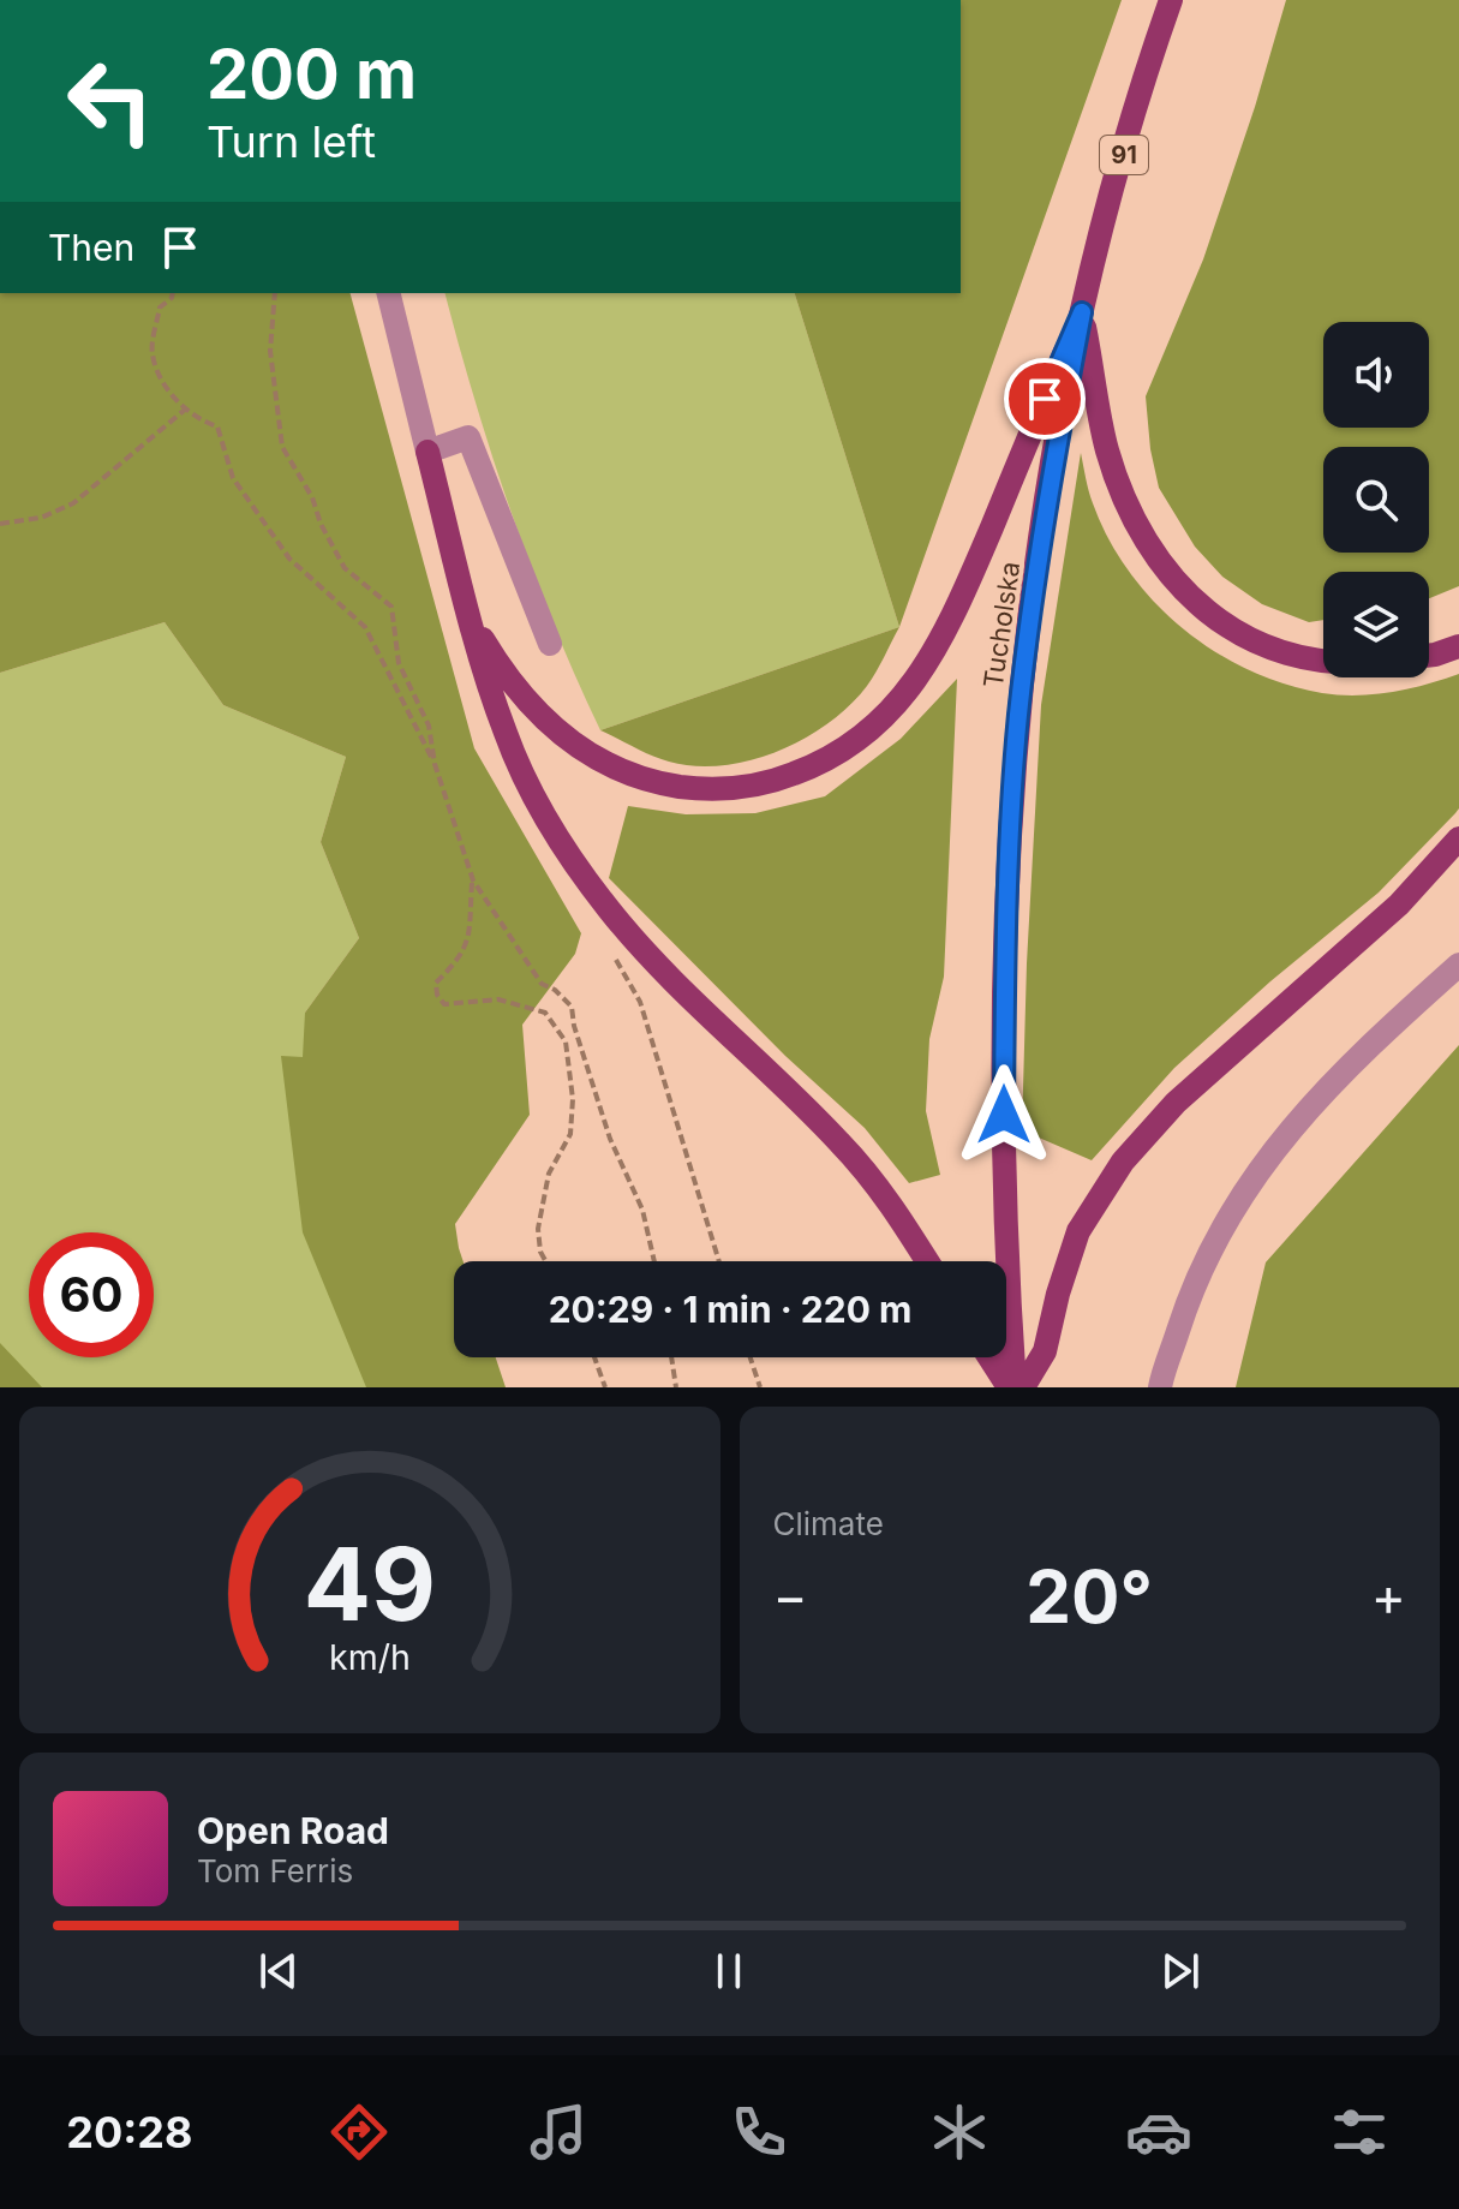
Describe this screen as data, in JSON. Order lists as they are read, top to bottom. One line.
{"streets":{"main road":["91","Tucholska"]},"page":{"turn":["200 m","Turn left"],"then":"Then","limit":"60","trip":"20:29 · 1 min · 220 m","tile":"Climate","heat":["−","20°","+"],"song":["Open Road","Tom Ferris"],"tabs":"20:28","gauge":["49","km/h"]}}
